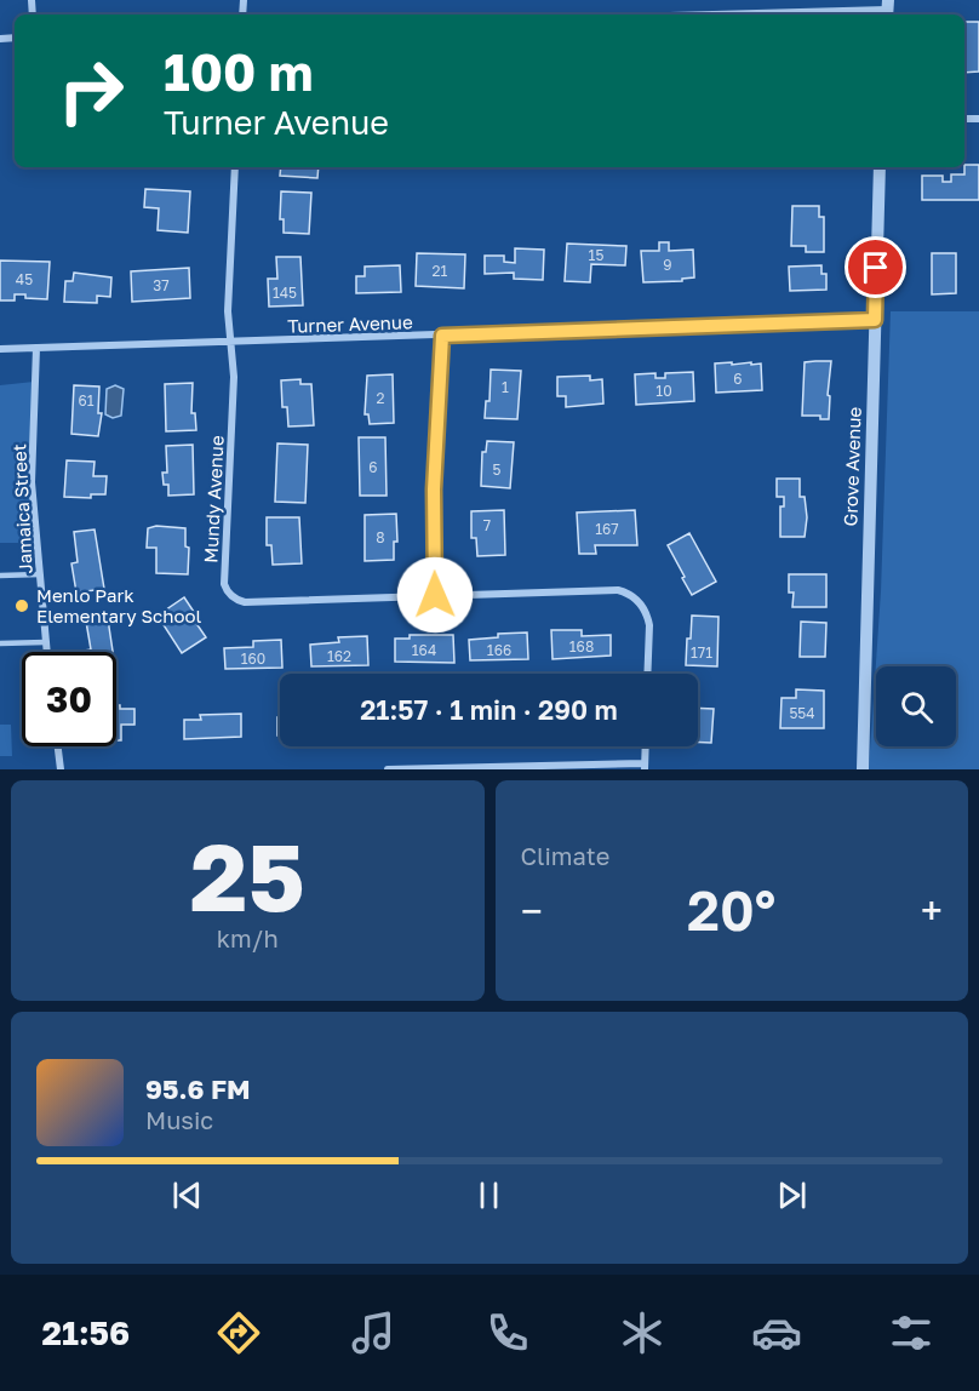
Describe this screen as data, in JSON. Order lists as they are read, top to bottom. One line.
{"streets":{"street":["Turner Avenue","Grove Avenue","Mundy Avenue","Jamaica Street"]},"crossings":[["Turner Avenue","Grove Avenue"],["Turner Avenue","Mundy Avenue"],["Turner Avenue","Jamaica Street"]],"places":["Menlo Park Elementary School"],"house_numbers":["15","9","21","45","37","145","6","1","10","2","61","6","5","7","167","8","168","164","166","171","162","160","554"],"page":{"turn":["100 m","Turner Avenue"],"limit":"30","trip":"21:57 · 1 min · 290 m","tile":[["25","km/h"],"Climate"],"heat":["−","20°","+"],"song":["95.6 FM","Music"],"tabs":"21:56"}}
